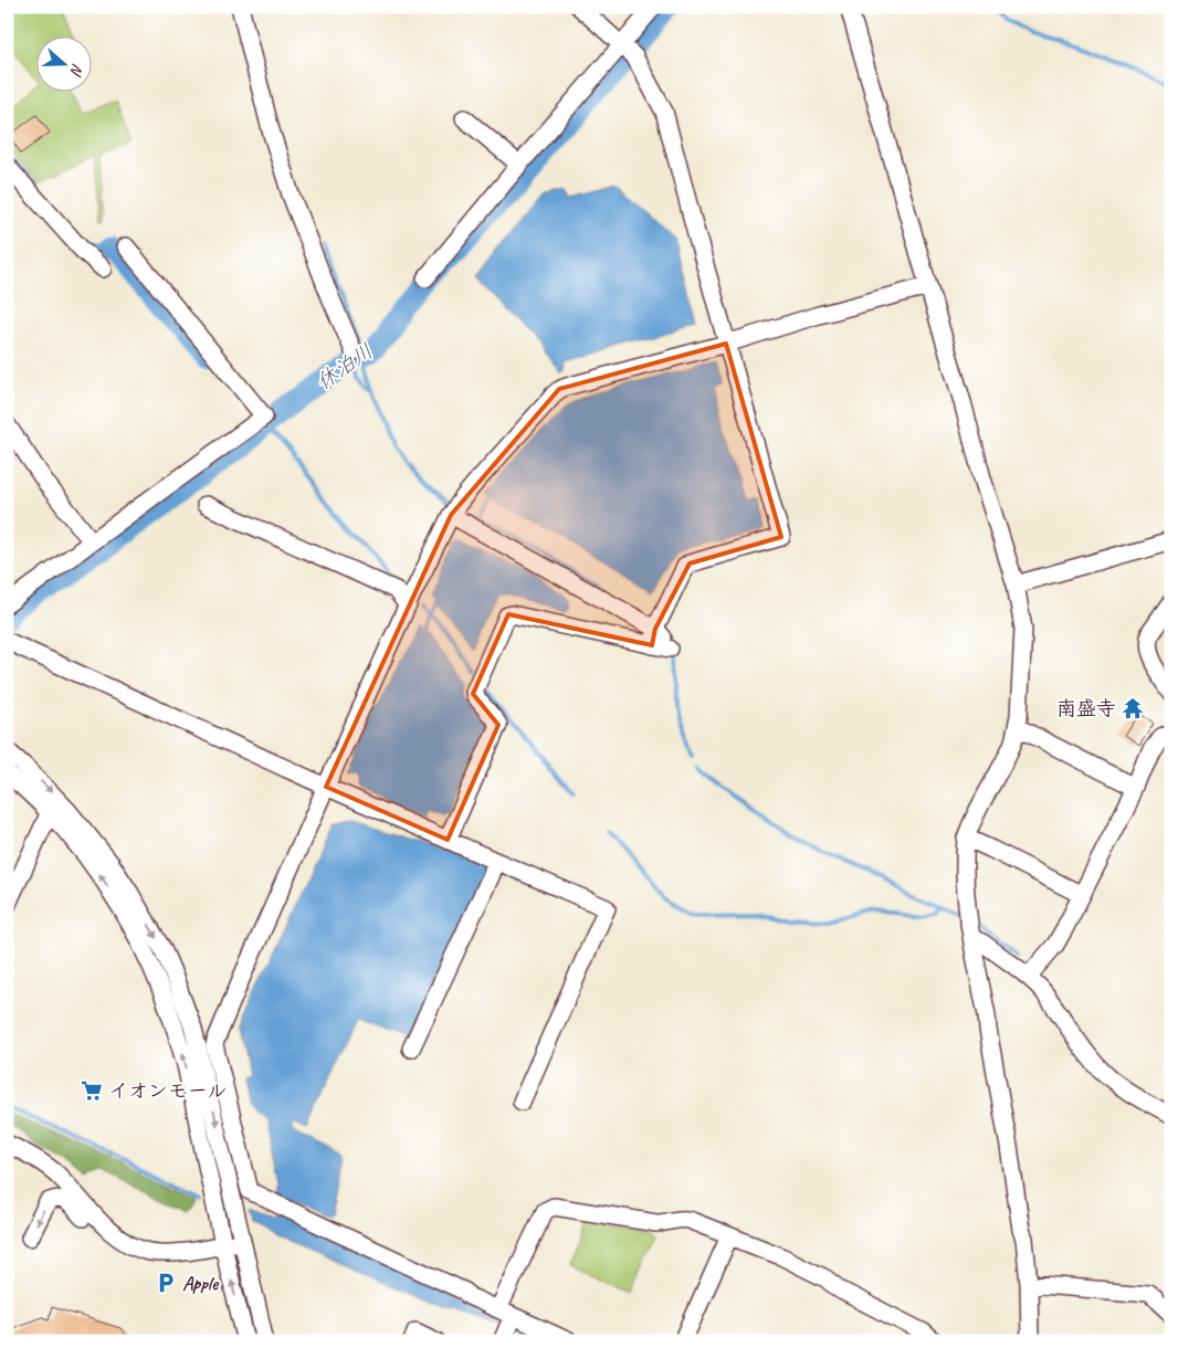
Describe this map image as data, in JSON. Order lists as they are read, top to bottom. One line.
{"water":["休泊川"],"places":{"temple":["南盛寺"],"supermarket":["イオンモール"],"parking":["Apple"]},"north":"right"}
